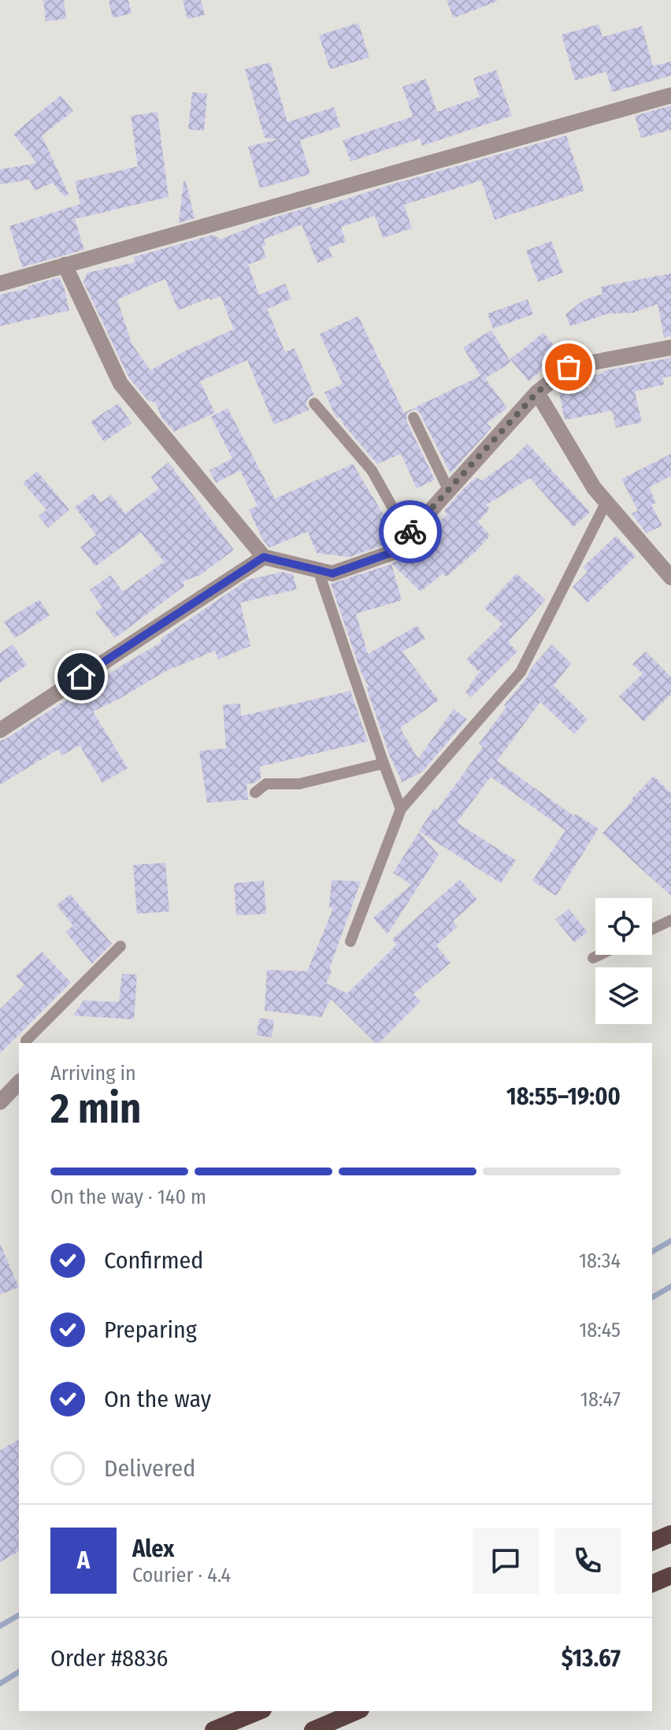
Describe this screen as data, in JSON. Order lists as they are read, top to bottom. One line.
{"page":{"heading":["2 min","Arriving in","18:55–19:00"],"panel":["Alex","Courier · 4.4","Order #8836","$13.67"],"bar":"On the way · 140 m","list":[["Confirmed","18:34"],["Preparing","18:45"],["On the way","18:47"],"Delivered"],"round":"A"}}
